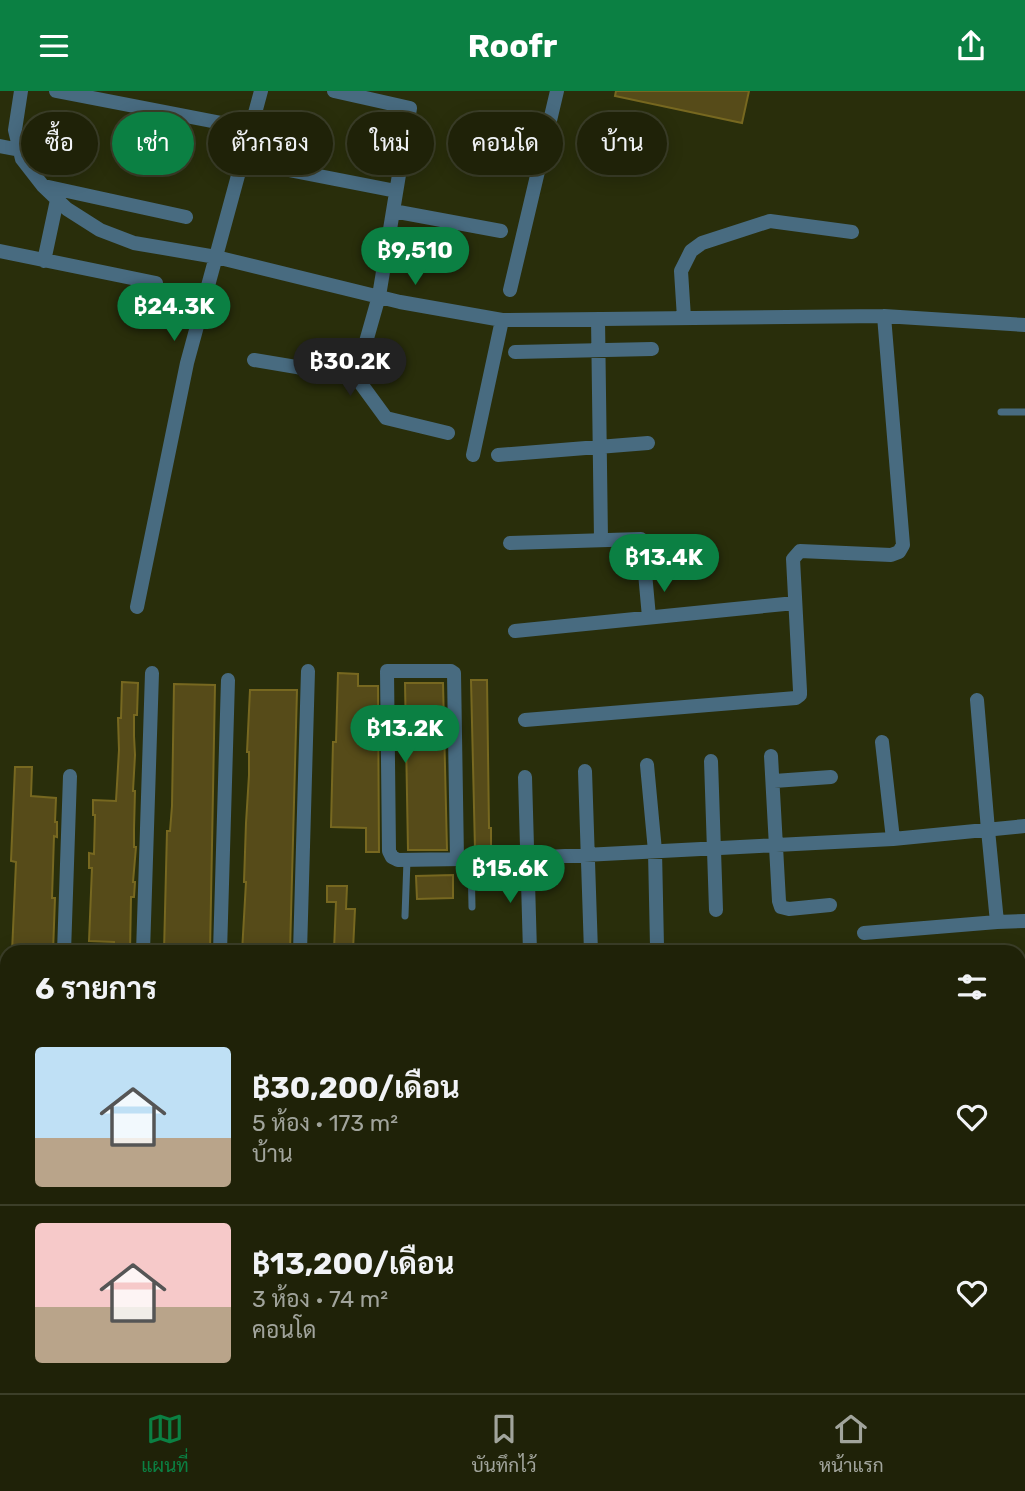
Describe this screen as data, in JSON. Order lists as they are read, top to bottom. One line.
{"page":{"header":"Roofr","chip":["ซื้อ","เช่า","ตัวกรอง","ใหม่","คอนโด","บ้าน"],"price":["฿9,510","฿24.3K","฿30.2K","฿13.4K","฿13.2K","฿15.6K"],"heading":"6 รายการ","list":[{"name":"฿30,200/เดือน","note":"5 ห้อง · 173 m² · บ้าน"},{"name":"฿13,200/เดือน","note":"3 ห้อง · 74 m² · คอนโด"}],"tabs":["แผนที่","บันทึกไว้","หน้าแรก"]}}
